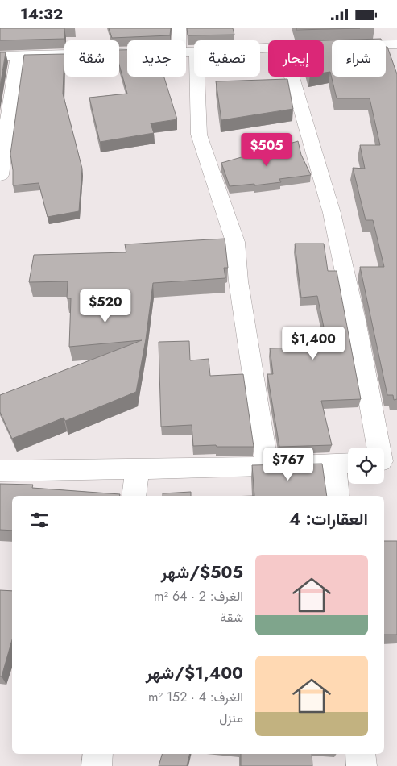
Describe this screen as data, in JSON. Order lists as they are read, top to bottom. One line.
{"page":{"status":"14:32","chip":["شراء","إيجار","تصفية","جديد","شقة"],"price":["$505","$520","$1,400","$767"],"heading":"العقارات: 4","list":[{"name":"$505/شهر","note":"الغرف: 2 · 64 m² · شقة"},{"name":"$1,400/شهر","note":"الغرف: 4 · 152 m² · منزل"}]}}
